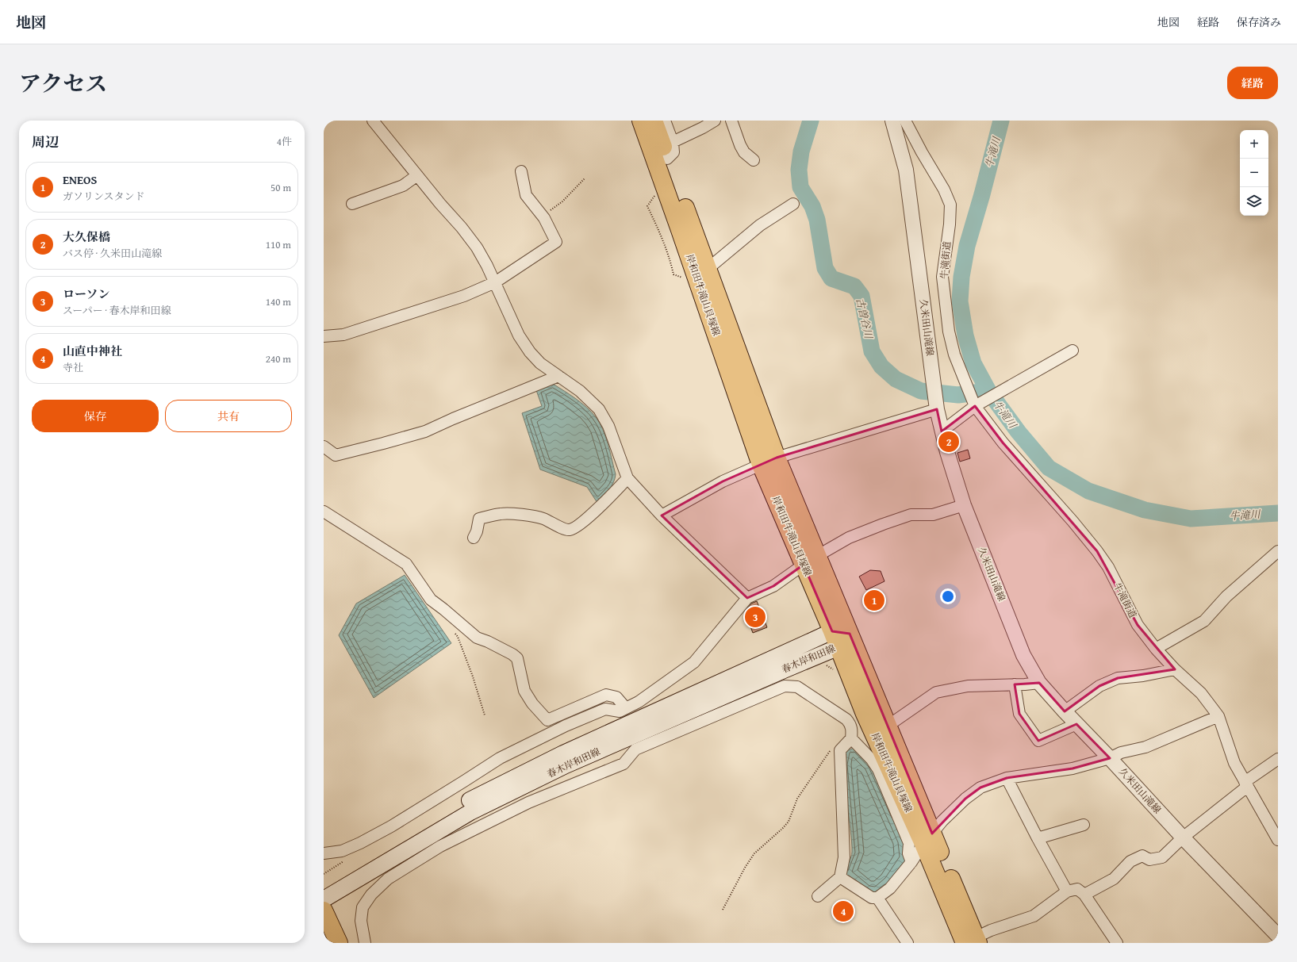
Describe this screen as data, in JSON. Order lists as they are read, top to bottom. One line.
{"streets":{"main road":["岸和田牛滝山貝塚線","春木岸和田線"],"street":["牛滝街道","久米田山滝線"]},"crossings":[["牛滝街道","久米田山滝線"],["岸和田牛滝山貝塚線","春木岸和田線"]],"water":["牛滝川","古曽谷川"],"page":{"header":"地図","nav":["地図","経路","保存済み"],"title":"アクセス","buttons":["経路",["保存","共有"]],"heading":["周辺","4件"],"map_buttons":["+","−"],"list":[{"mark":"1","name":"ENEOS","note":"ガソリンスタンド","value":"50 m"},{"mark":"2","name":"大久保橋","note":"バス停 · 久米田山滝線","value":"110 m"},{"mark":"3","name":"ローソン","note":"スーパー · 春木岸和田線","value":"140 m"},{"mark":"4","name":"山直中神社","note":"寺社","value":"240 m"}],"pins":["2","1","3","4"]}}
